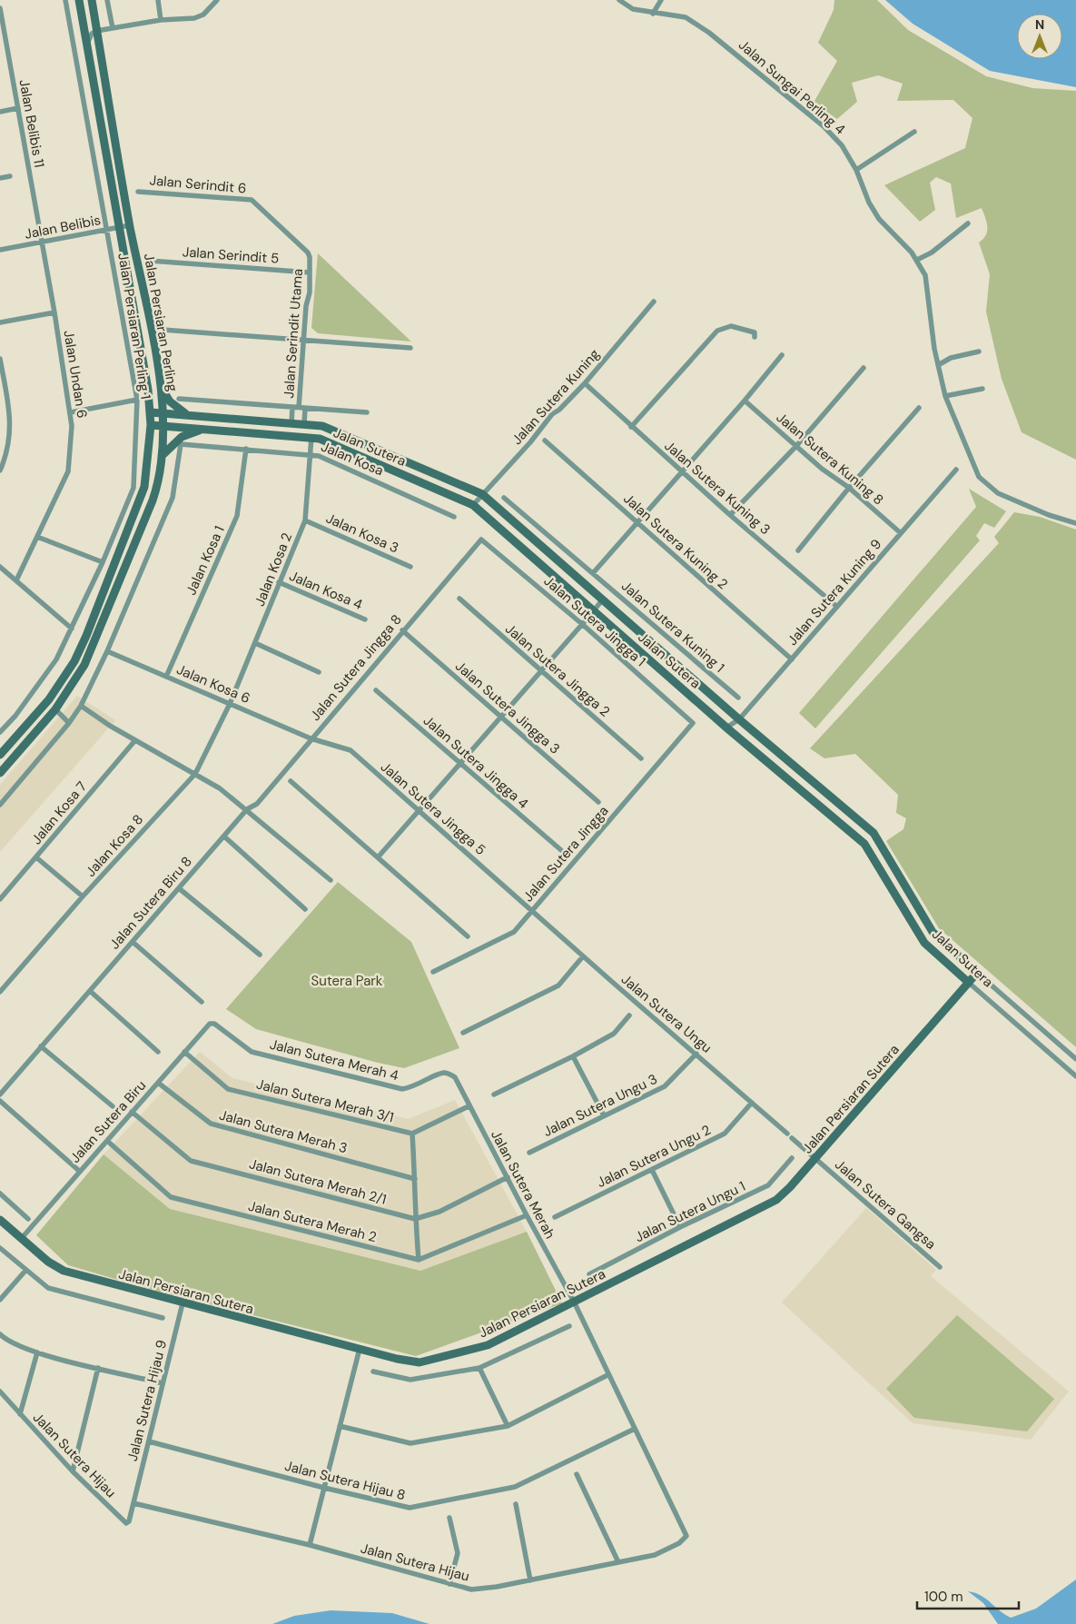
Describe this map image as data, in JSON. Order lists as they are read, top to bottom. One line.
{"streets":{"street":["Jalan Sungai Perling 4","Jalan Belibis 11","Jalan Serindit 6","Jalan Belibis","Jalan Serindit 5","Jalan Persiaran Perling","Jalan Persiaran Perling 1","Jalan Serindit Utama","Jalan Undan 6","Jalan Sutera Kuning","Jalan Sutera","Jalan Kosa","Jalan Sutera Kuning 8","Jalan Sutera Kuning 3","Jalan Kosa 3","Jalan Sutera Kuning 2","Jalan Kosa 1","Jalan Kosa 2","Jalan Kosa 4","Jalan Sutera Kuning 9","Jalan Sutera Jingga 1","Jalan Sutera Kuning 1","Jalan Sutera Jingga 8","Jalan Sutera Jingga 2","Jalan Kosa 6","Jalan Sutera Jingga 3","Jalan Sutera Jingga 4","Jalan Sutera Jingga 5","Jalan Kosa 7","Jalan Kosa 8","Jalan Sutera Jingga","Jalan Sutera Biru 8","Jalan Sutera Ungu","Jalan Sutera Merah 4","Jalan Persiaran Sutera","Jalan Sutera Merah 3/1","Jalan Sutera Ungu 3","Jalan Sutera Biru","Jalan Sutera Merah 3","Jalan Sutera Ungu 2","Jalan Sutera Merah 2/1","Jalan Sutera Merah","Jalan Sutera Gangsa","Jalan Sutera Ungu 1","Jalan Sutera Merah 2","Jalan Sutera Hijau 9","Jalan Sutera Hijau","Jalan Sutera Hijau 8"]},"crossings":[["Jalan Belibis 11","Jalan Belibis"],["Jalan Belibis 11","Jalan Undan 6"],["Jalan Serindit 6","Jalan Serindit Utama"],["Jalan Belibis","Jalan Persiaran Perling"],["Jalan Belibis","Jalan Persiaran Perling 1"],["Jalan Belibis","Jalan Undan 6"],["Jalan Serindit 5","Jalan Serindit Utama"],["Jalan Persiaran Perling","Jalan Sutera"],["Jalan Serindit Utama","Jalan Sutera"],["Jalan Sutera Kuning","Jalan Sutera"],["Jalan Sutera Kuning","Jalan Sutera Kuning 3"],["Jalan Sutera","Jalan Kosa 2"],["Jalan Sutera","Jalan Sutera Kuning 9"],["Jalan Sutera","Jalan Sutera Jingga 1"],["Jalan Sutera","Jalan Persiaran Sutera"],["Jalan Kosa","Jalan Kosa 1"],["Jalan Kosa","Jalan Kosa 2"],["Jalan Kosa","Jalan Kosa 6"],["Jalan Sutera Kuning 8","Jalan Sutera Kuning 9"],["Jalan Sutera Kuning 3","Jalan Sutera Kuning 9"],["Jalan Kosa 3","Jalan Kosa 2"],["Jalan Sutera Kuning 2","Jalan Sutera Kuning 9"],["Jalan Kosa 1","Jalan Kosa 6"],["Jalan Kosa 2","Jalan Kosa 4"],["Jalan Kosa 2","Jalan Kosa 6"],["Jalan Kosa 2","Jalan Kosa 8"],["Jalan Sutera Jingga 1","Jalan Sutera Jingga 8"],["Jalan Sutera Jingga 1","Jalan Sutera Jingga"],["Jalan Sutera Jingga 8","Jalan Kosa 6"],["Jalan Sutera Jingga 8","Jalan Sutera Jingga 3"],["Jalan Sutera Jingga 8","Jalan Sutera Jingga 5"],["Jalan Sutera Jingga 8","Jalan Sutera Biru 8"],["Jalan Kosa 6","Jalan Sutera Jingga 5"],["Jalan Kosa 6","Jalan Kosa 8"],["Jalan Sutera Jingga 5","Jalan Sutera Jingga"],["Jalan Sutera Jingga 5","Jalan Sutera Ungu"],["Jalan Sutera Jingga","Jalan Sutera Ungu"],["Jalan Sutera Ungu","Jalan Persiaran Sutera"],["Jalan Sutera Ungu","Jalan Sutera Ungu 3"],["Jalan Sutera Ungu","Jalan Sutera Ungu 2"],["Jalan Sutera Ungu","Jalan Sutera Gangsa"],["Jalan Sutera Merah 4","Jalan Sutera Biru"],["Jalan Sutera Merah 4","Jalan Sutera Merah"],["Jalan Persiaran Sutera","Jalan Sutera Biru"],["Jalan Persiaran Sutera","Jalan Sutera Merah"],["Jalan Persiaran Sutera","Jalan Sutera Gangsa"],["Jalan Persiaran Sutera","Jalan Sutera Hijau 9"],["Jalan Persiaran Sutera","Jalan Sutera Hijau"],["Jalan Sutera Merah 3/1","Jalan Sutera Biru"],["Jalan Sutera Biru","Jalan Sutera Merah 3"],["Jalan Sutera Biru","Jalan Sutera Merah 2/1"],["Jalan Sutera Biru","Jalan Sutera Merah 2"],["Jalan Sutera Merah","Jalan Sutera Hijau"],["Jalan Sutera Hijau 9","Jalan Sutera Hijau"],["Jalan Sutera Hijau 9","Jalan Sutera Hijau 8"],["Jalan Sutera Hijau","Jalan Sutera Hijau 8"]],"parks":["Sutera Park"],"scale_bar":"100 m","north":"top"}
